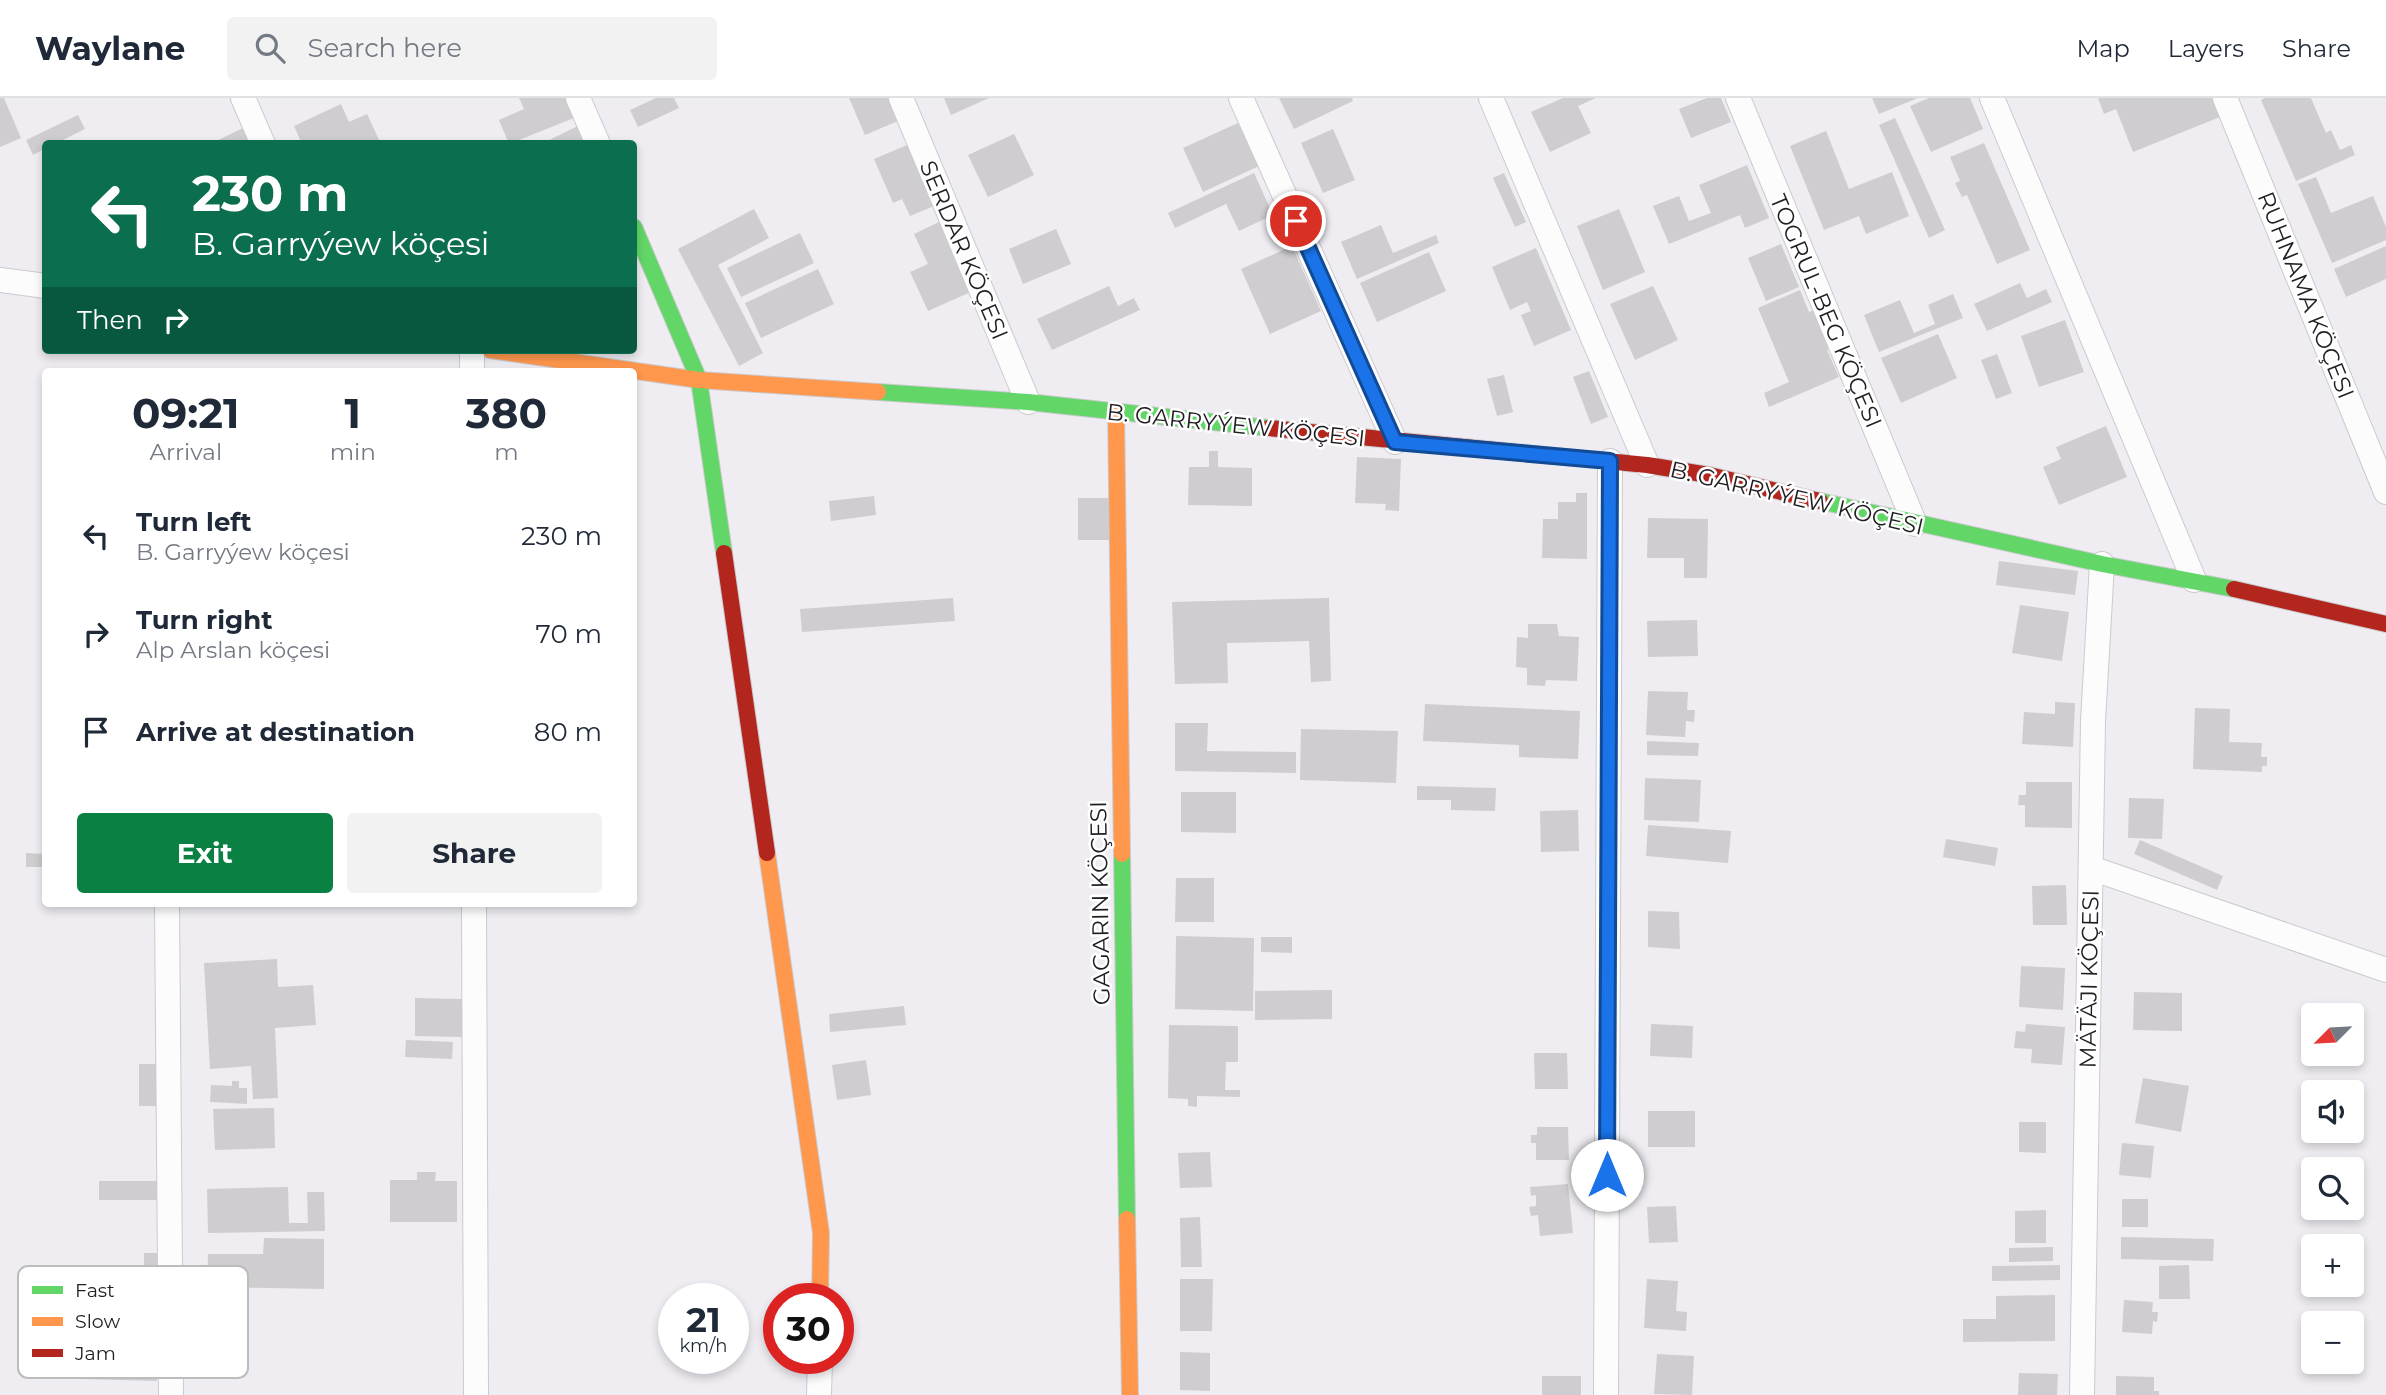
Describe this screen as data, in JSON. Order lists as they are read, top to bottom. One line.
{"streets":{"street":["SERDAR KÖÇESI","RUHNAMA KÖÇESI","TOGRUL-BEG KÖÇESI","B. GARRYÝEW KÖÇESI","GAGARIN KÖÇESI","MÄTÄJI KÖÇESI"]},"crossings":[["SERDAR KÖÇESI","B. GARRYÝEW KÖÇESI"],["TOGRUL-BEG KÖÇESI","B. GARRYÝEW KÖÇESI"],["B. GARRYÝEW KÖÇESI","GAGARIN KÖÇESI"],["B. GARRYÝEW KÖÇESI","MÄTÄJI KÖÇESI"]],"legend":["Fast","Slow","Jam"],"north":"bottom left","page":{"header":"Waylane","search":"Search here","nav":["Map","Layers","Share"],"turn":["230 m","B. Garryýew köçesi"],"then":"Then","eta":["09:21","Arrival","1","min","380","m"],"list":[{"name":"Turn left","note":"B. Garryýew köçesi","value":"230 m"},{"name":"Turn right","note":"Alp Arslan köçesi","value":"70 m"},{"name":"Arrive at destination","value":"80 m"}],"buttons":["Exit","Share"],"map_buttons":["+","−"],"speed":"21 km/h","limit":"30"}}
